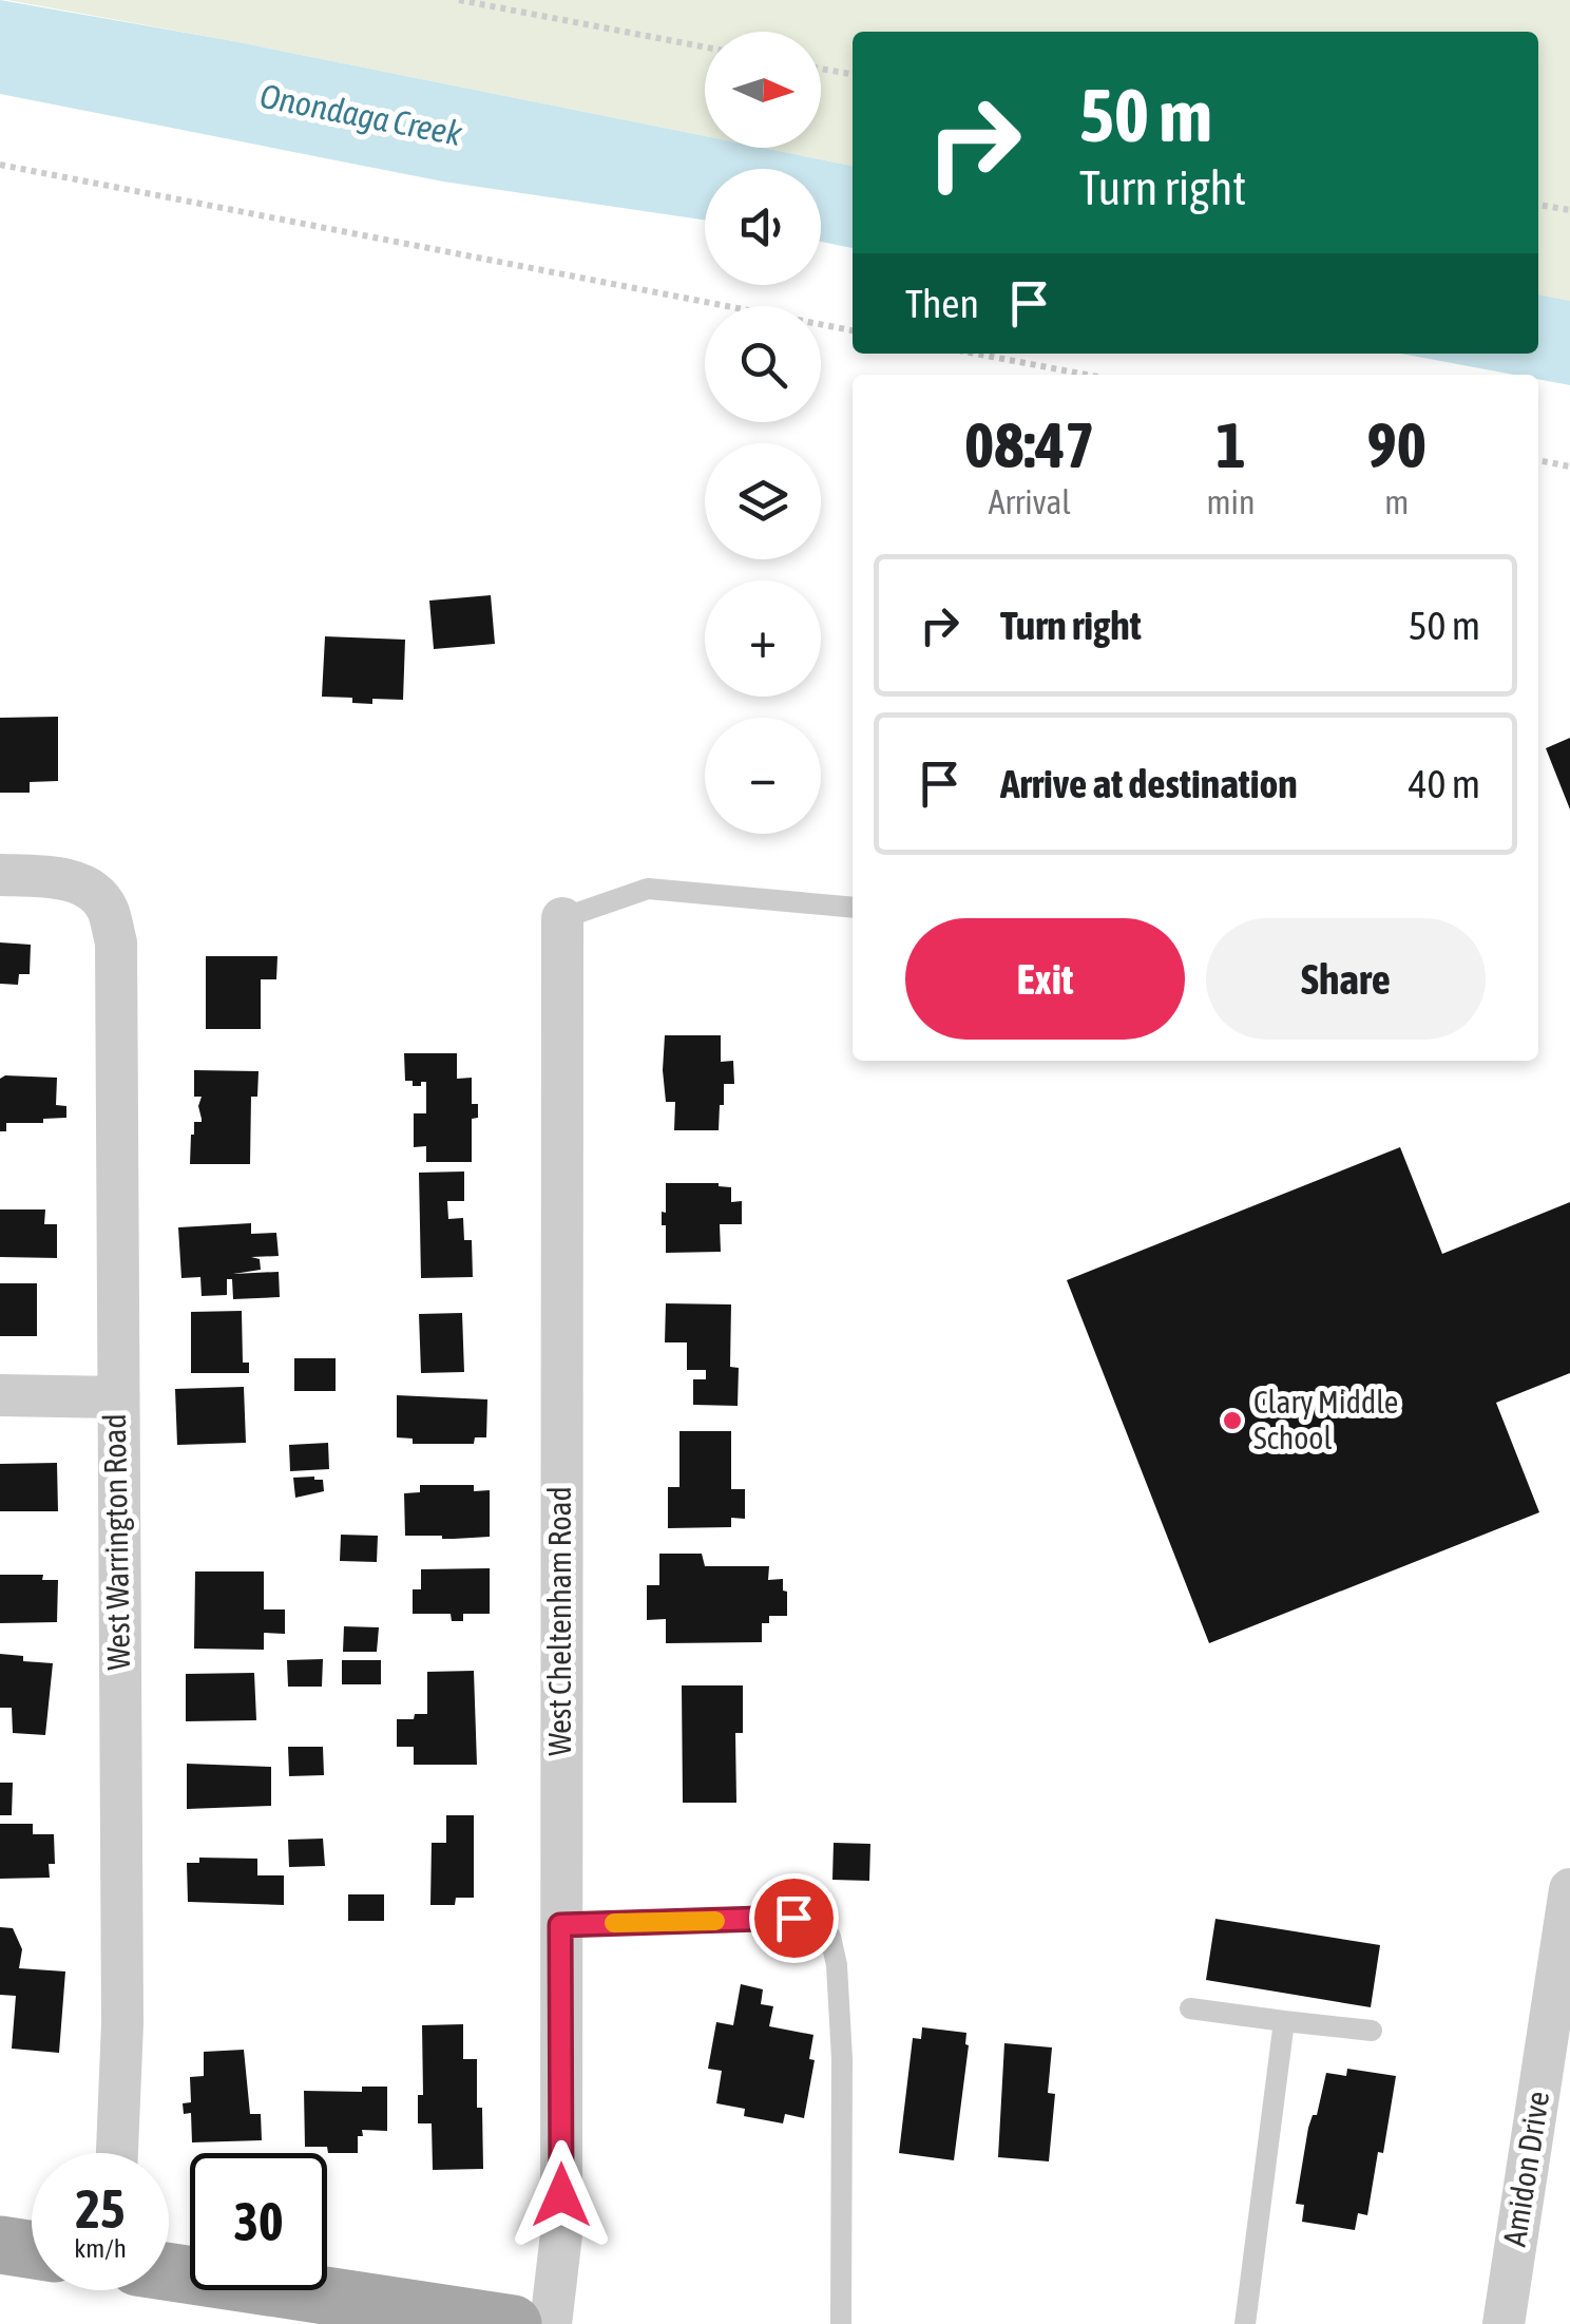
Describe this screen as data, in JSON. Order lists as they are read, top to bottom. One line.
{"streets":{"street":["West Warrington Road","West Cheltenham Road","Amidon Drive"]},"water":["Onondaga Creek"],"places":["Clary Middle School"],"north":"right","page":{"map_buttons":["+","−"],"turn":["50 m","Turn right"],"then":"Then","eta":["08:47","Arrival","1","min","90","m"],"list":[{"name":"Turn right","value":"50 m"},{"name":"Arrive at destination","value":"40 m"}],"buttons":["Exit","Share"],"speed":"25 km/h","limit":"30"}}
